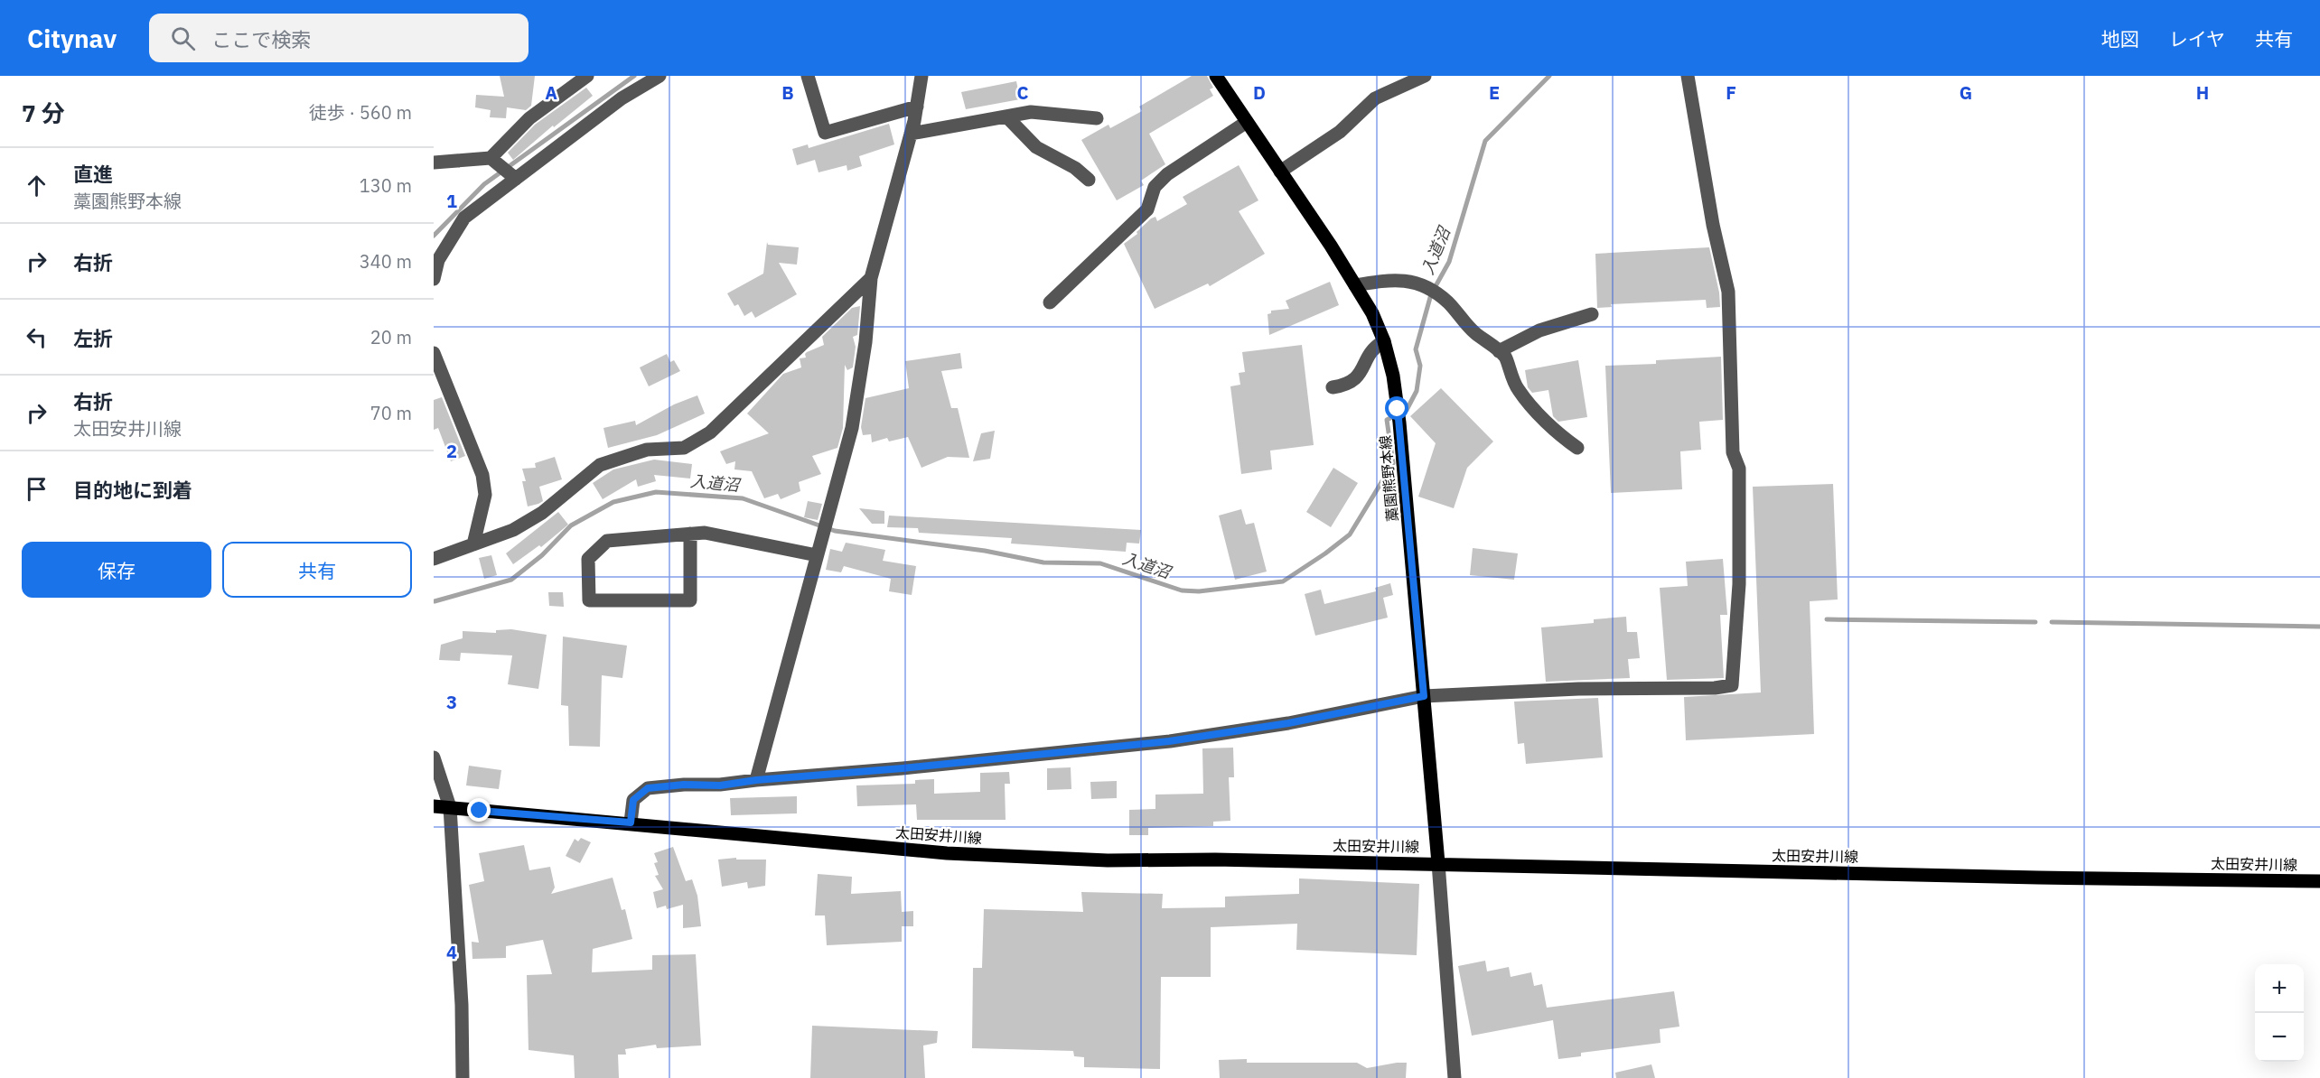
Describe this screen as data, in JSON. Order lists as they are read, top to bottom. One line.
{"streets":{"main road":["藁園熊野本線","太田安井川線"]},"crossings":[["藁園熊野本線","太田安井川線"]],"water":["入道沼"],"page":{"header":"Citynav","search":"ここで検索","nav":["地図","レイヤ","共有"],"heading":["7 分","徒歩 · 560 m"],"list":[["直進","藁園熊野本線","130 m"],["右折","340 m"],["左折","20 m"],["右折","太田安井川線","70 m"],"目的地に到着"],"buttons":["保存","共有"],"map_buttons":["+","−"]},"grid":{"columns":["A","B","C","D","E","F","G","H"],"rows":["1","2","3","4"]}}
